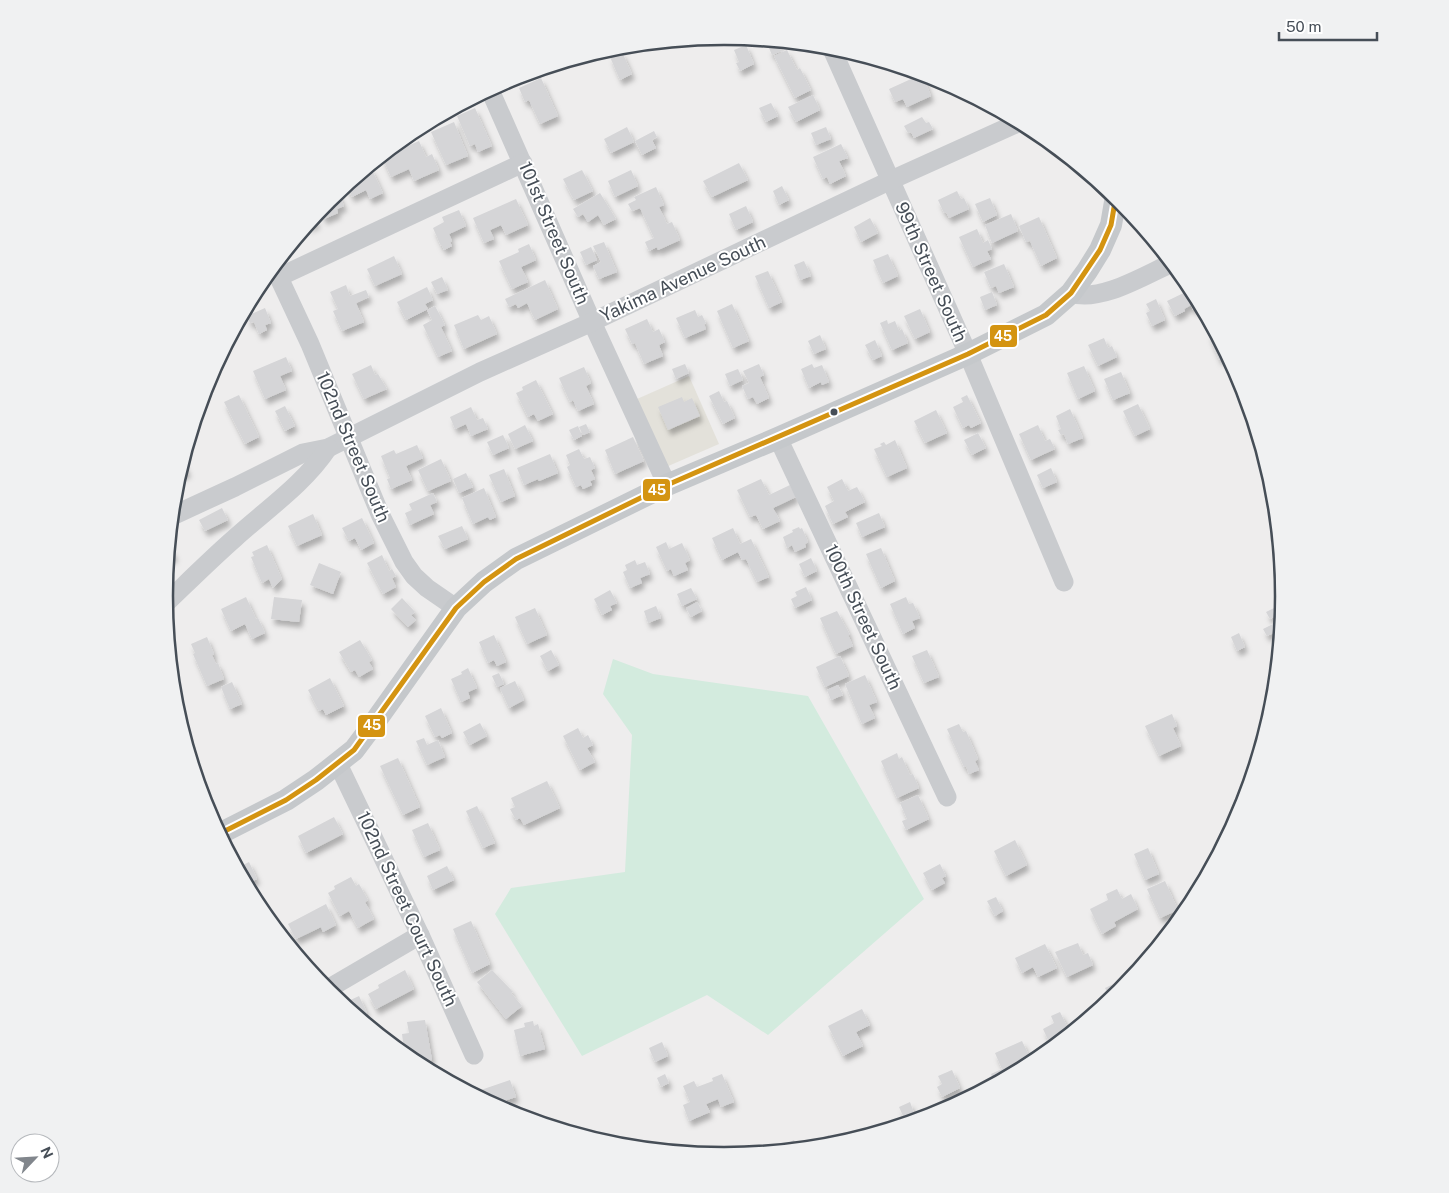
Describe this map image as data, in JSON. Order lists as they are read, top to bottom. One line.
{"streets":{"street":["101st Street South","99th Street South","Yakima Avenue South","102nd Street South","100th Street South","102nd Street Court South"]},"crossings":[["101st Street South","Yakima Avenue South"],["99th Street South","Yakima Avenue South"],["Yakima Avenue South","102nd Street South"]],"lines":["transit line 45"],"scale_bar":"50 m","north":"top right"}
